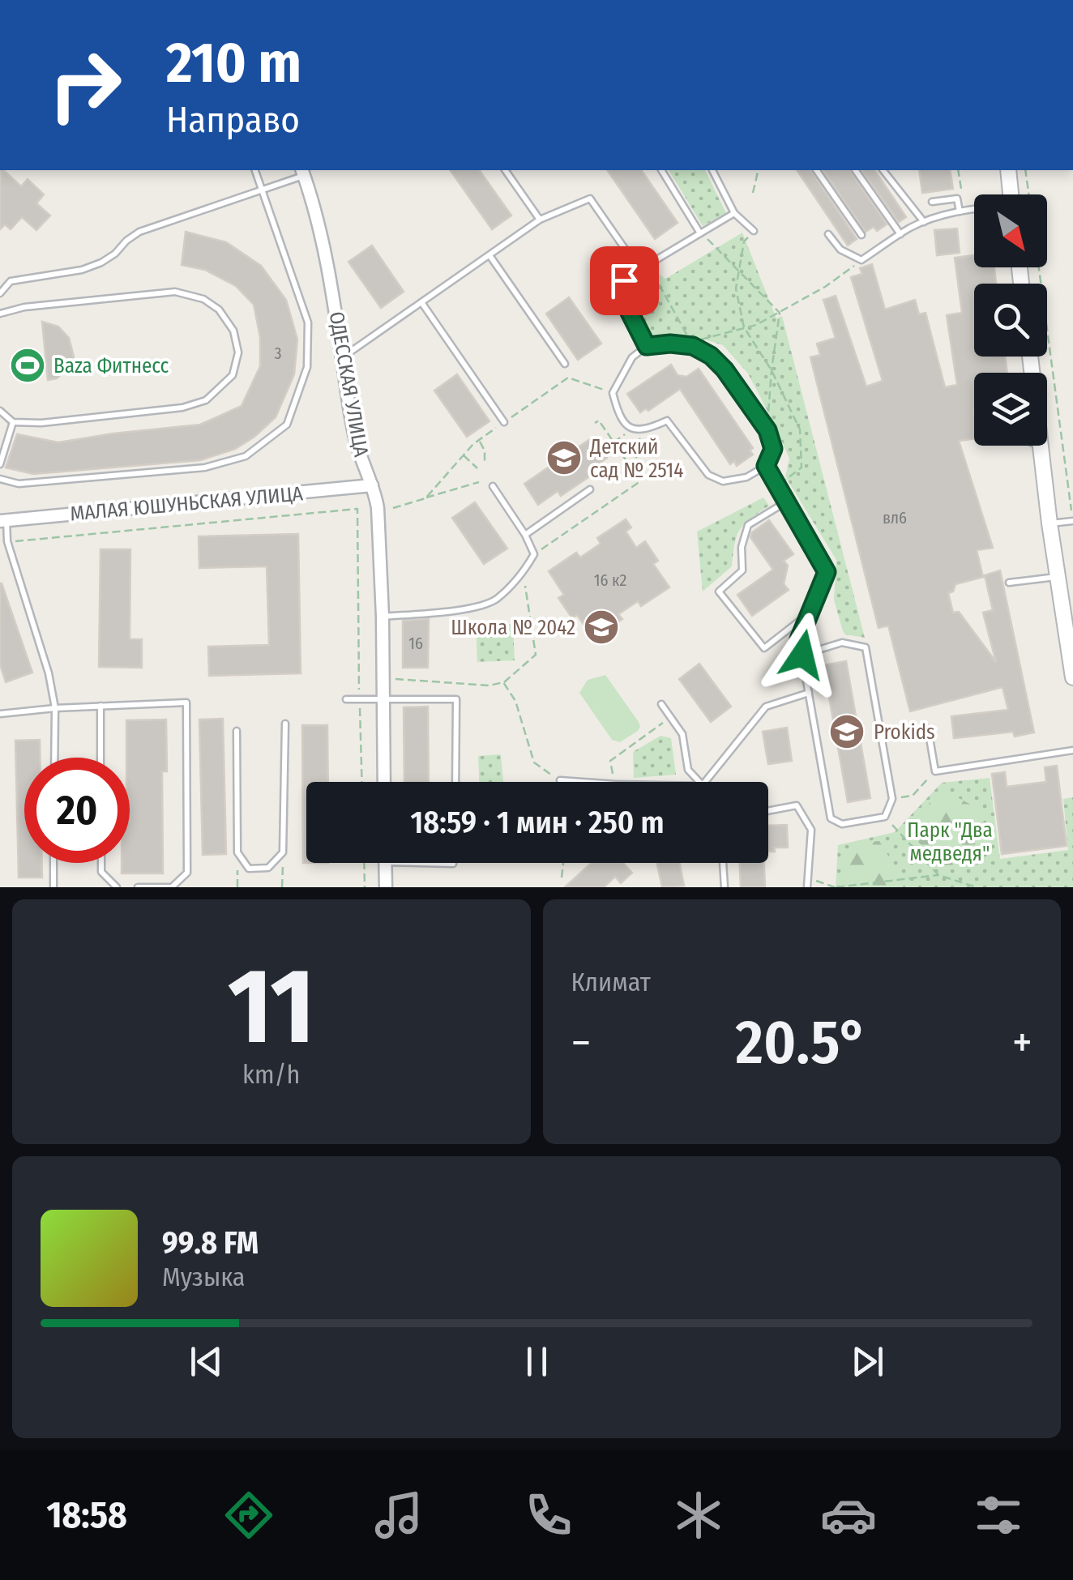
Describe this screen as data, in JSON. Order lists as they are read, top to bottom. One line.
{"streets":{"street":["ОДЕССКАЯ УЛИЦА","МАЛАЯ ЮШУНЬСКАЯ УЛИЦА"]},"crossings":[["ОДЕССКАЯ УЛИЦА","МАЛАЯ ЮШУНЬСКАЯ УЛИЦА"]],"parks":["Парк \"Два медведя\""],"places":{"sports":["Baza Фитнесс"],"school or university":["Детский сад № 2514","Школа № 2042","Prokids"]},"house_numbers":["3","вл6","16 к2","16"],"north":"bottom right","page":{"turn":["210 m","Направо"],"limit":"20","trip":"18:59 · 1 мин · 250 m","tile":[["11","km/h"],"Климат"],"heat":["−","20.5°","+"],"song":["99.8 FM","Музыка"],"tabs":"18:58"}}
